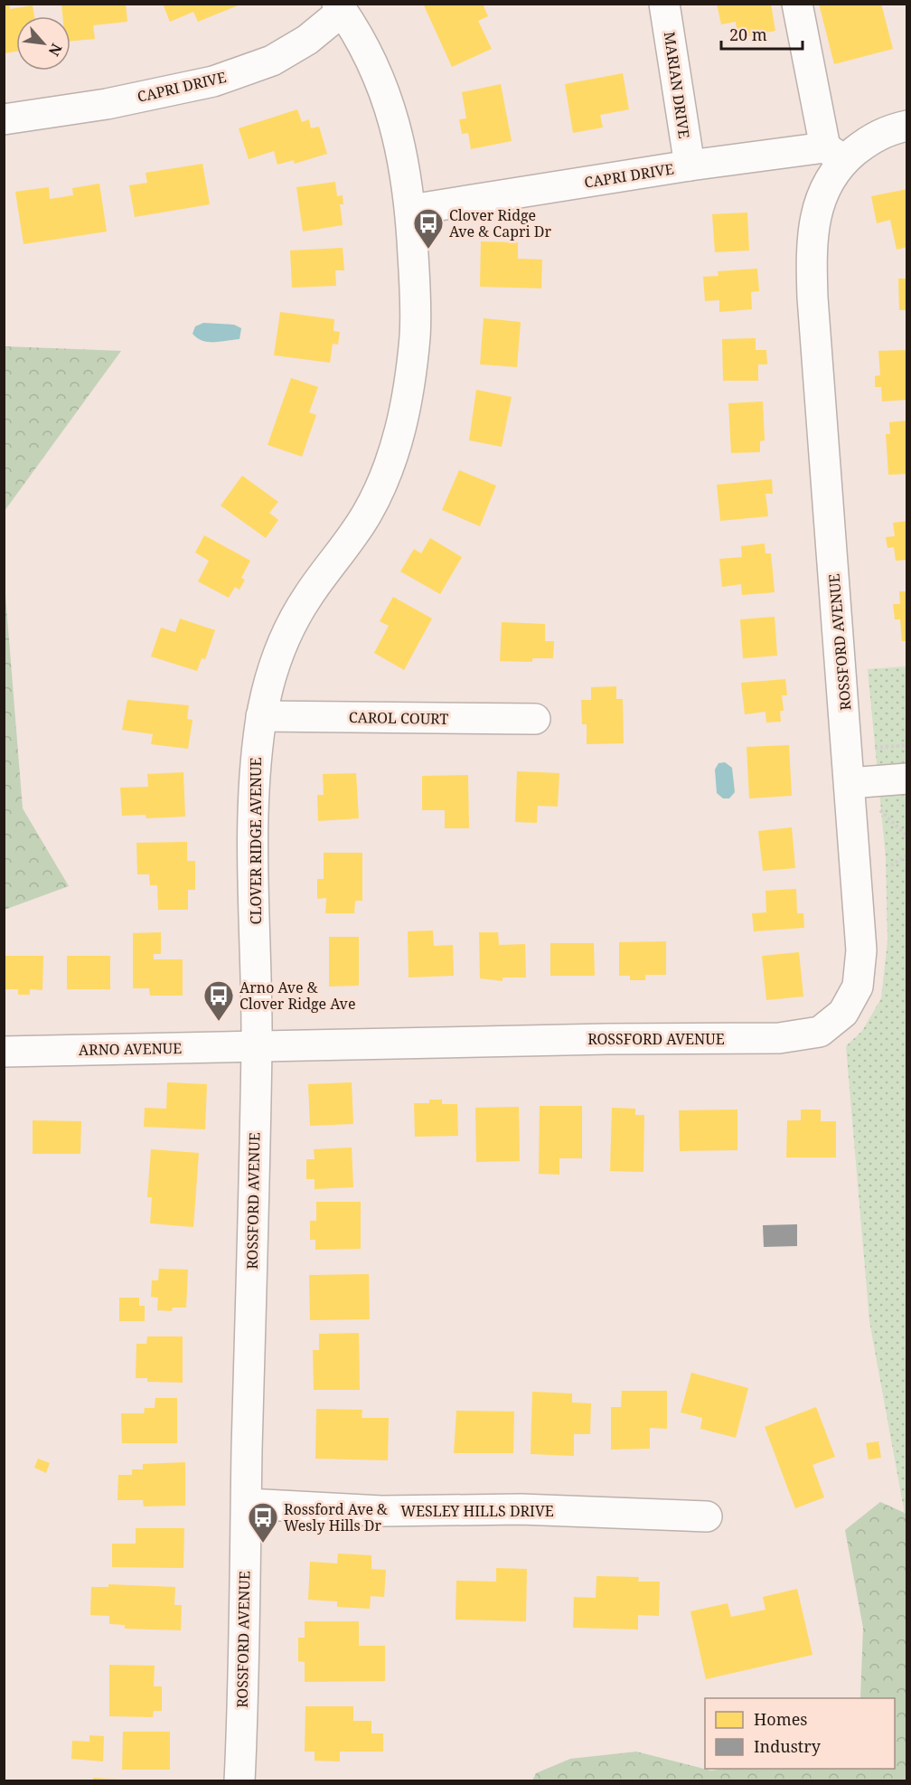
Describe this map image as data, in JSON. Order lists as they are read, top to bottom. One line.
{"streets":{"street":["MARIAN DRIVE","CAPRI DRIVE","ROSSFORD AVENUE","CAROL COURT","CLOVER RIDGE AVENUE","ARNO AVENUE","WESLEY HILLS DRIVE"]},"crossings":[["MARIAN DRIVE","CAPRI DRIVE"],["CAPRI DRIVE","ROSSFORD AVENUE"],["CAPRI DRIVE","CLOVER RIDGE AVENUE"],["ROSSFORD AVENUE","CLOVER RIDGE AVENUE"],["ROSSFORD AVENUE","ARNO AVENUE"],["ROSSFORD AVENUE","WESLEY HILLS DRIVE"],["CAROL COURT","CLOVER RIDGE AVENUE"],["CLOVER RIDGE AVENUE","ARNO AVENUE"]],"places":{"bus stop":["Clover Ridge Ave & Capri Dr","Arno Ave & Clover Ridge Ave","Rossford Ave & Wesly Hills Dr"]},"legend":["Homes","Industry"],"scale_bar":"20 m","north":"bottom right"}
